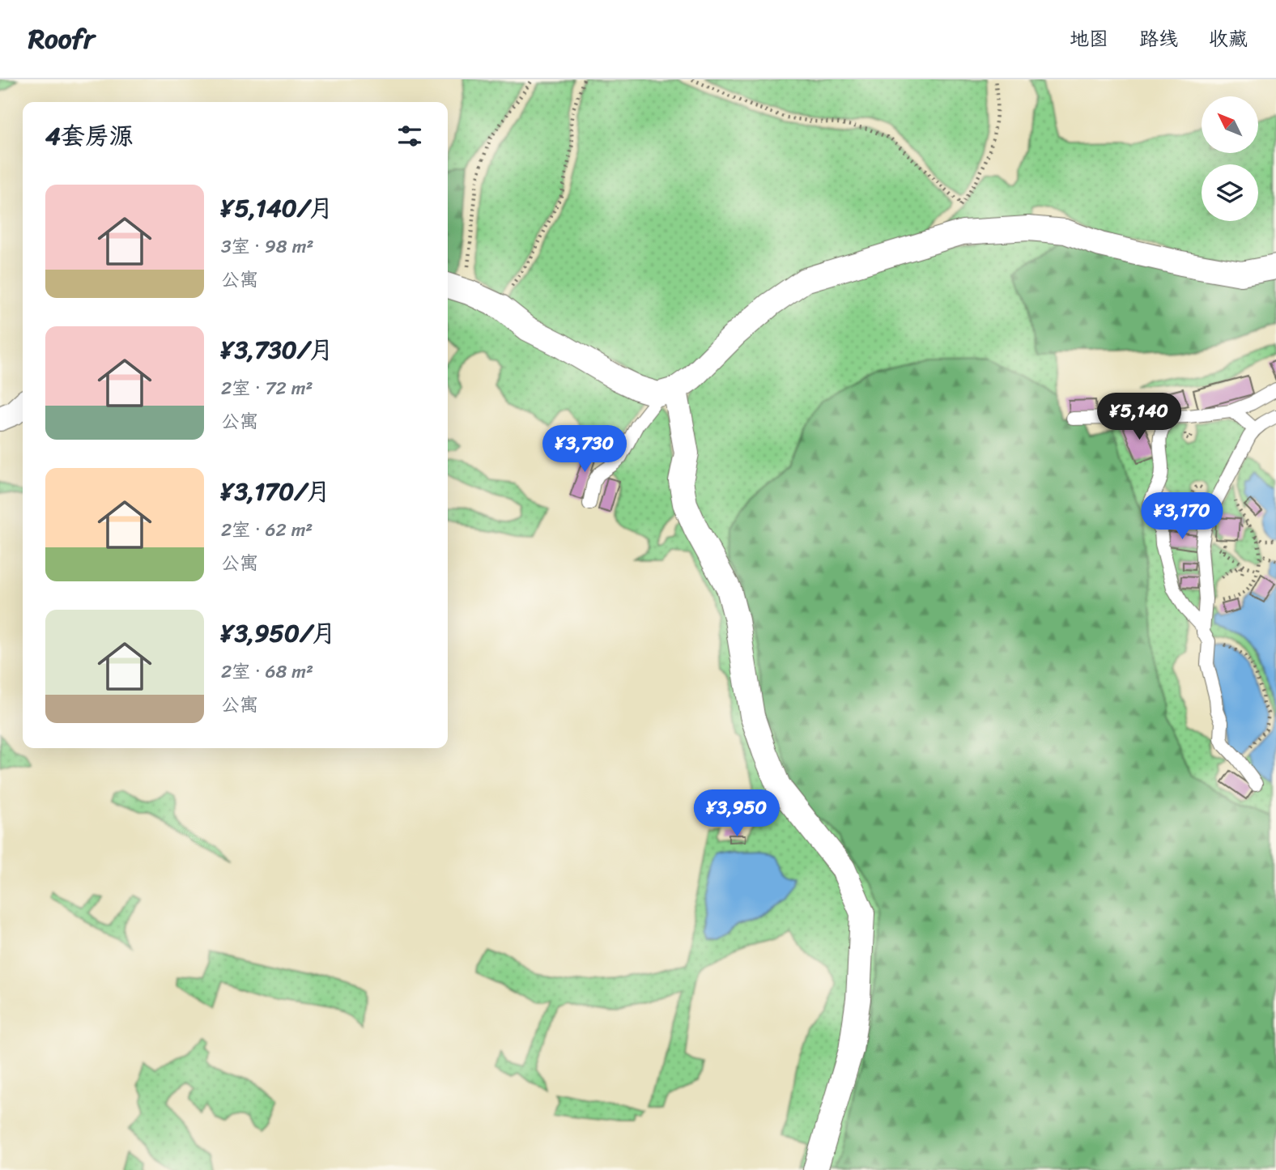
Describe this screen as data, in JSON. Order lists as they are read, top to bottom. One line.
{"north":"top left","page":{"header":"Roofr","nav":["地图","路线","收藏"],"heading":"4套房源","list":[{"name":"¥5,140/月","note":"3室 · 98 m² · 公寓"},{"name":"¥3,730/月","note":"2室 · 72 m² · 公寓"},{"name":"¥3,170/月","note":"2室 · 62 m² · 公寓"},{"name":"¥3,950/月","note":"2室 · 68 m² · 公寓"}],"price":["¥5,140","¥3,730","¥3,170","¥3,950"]}}
